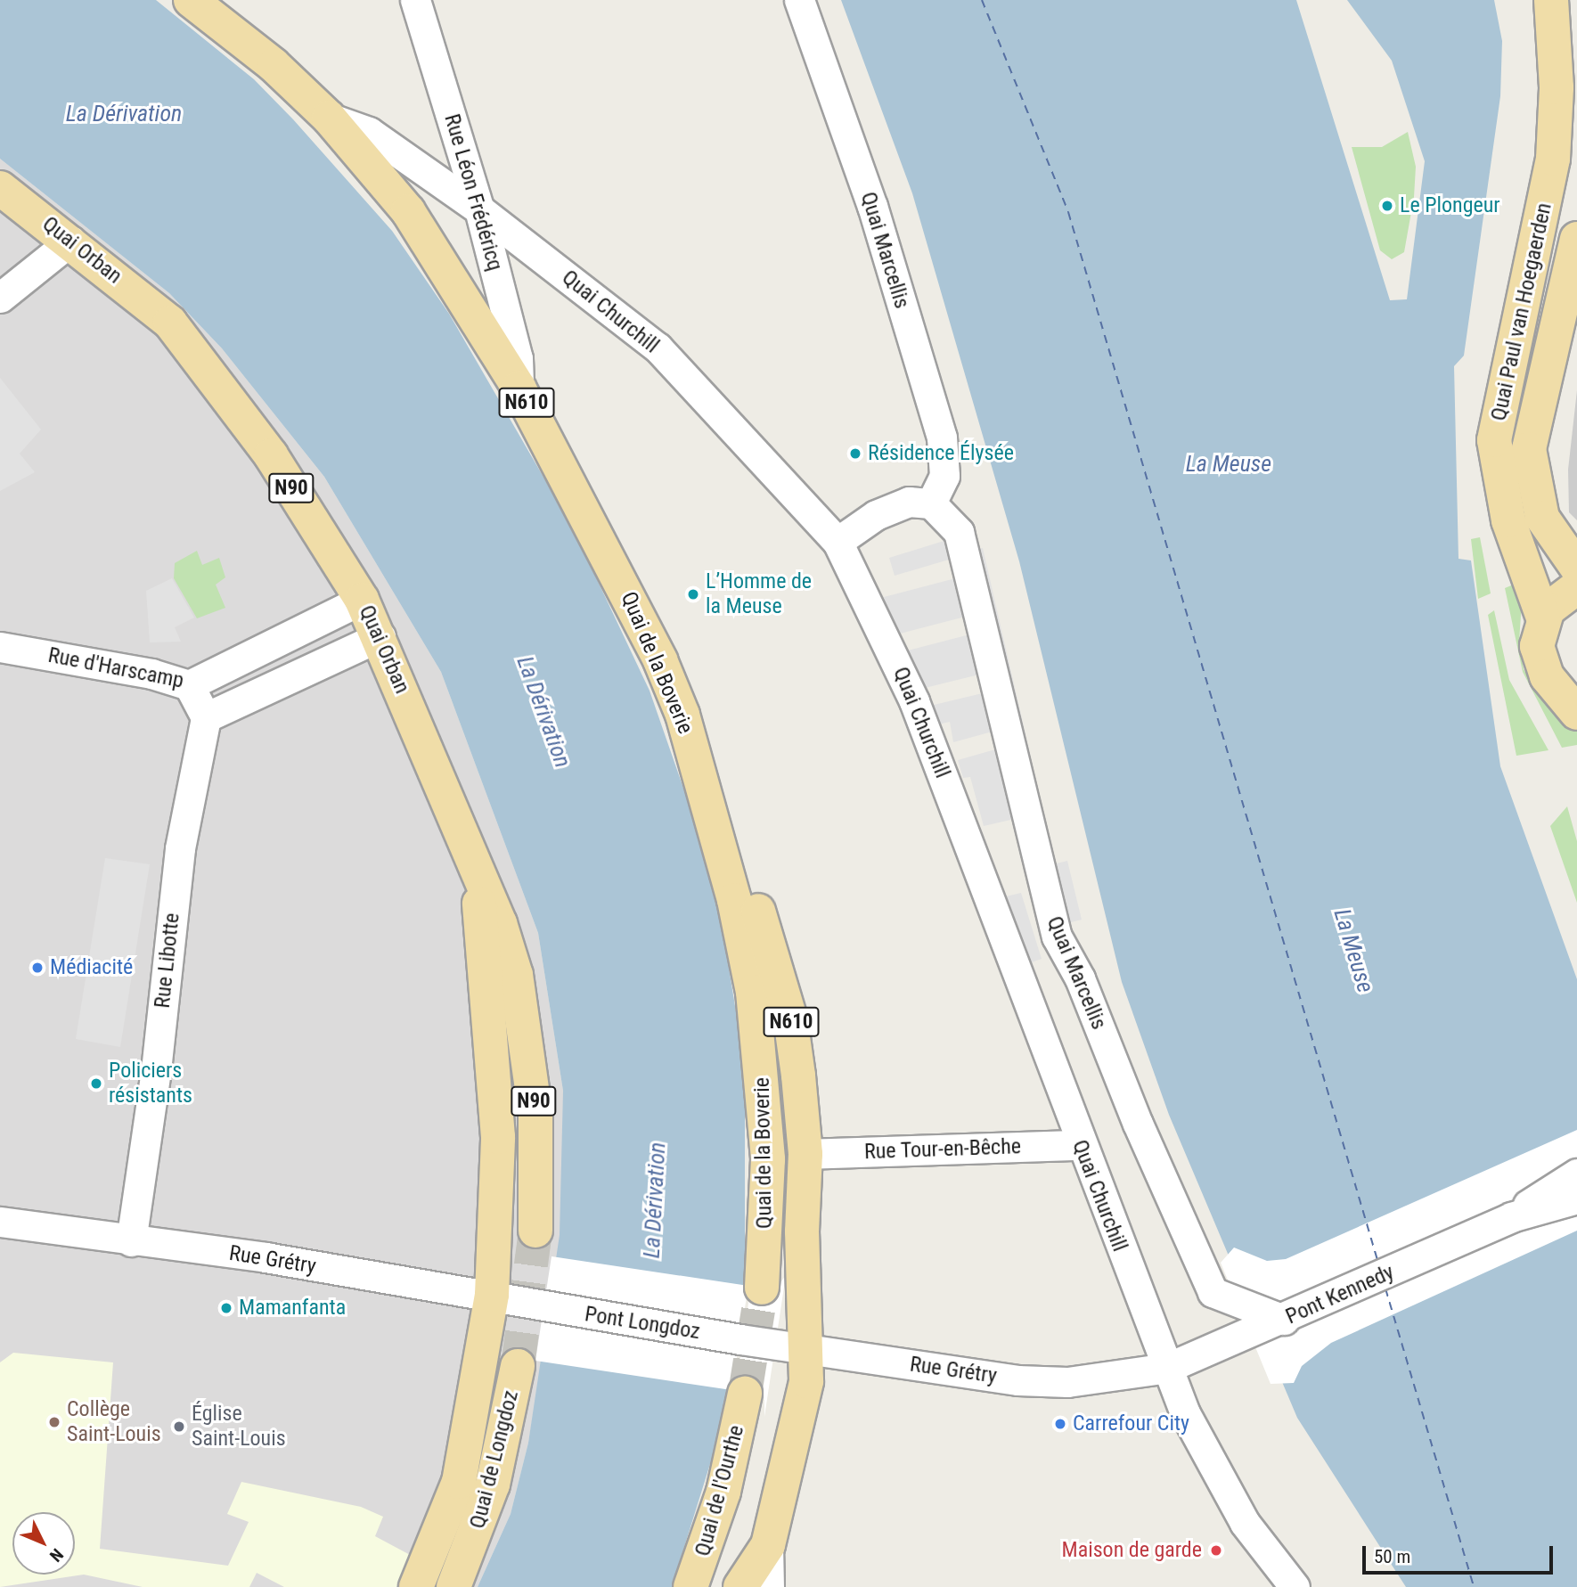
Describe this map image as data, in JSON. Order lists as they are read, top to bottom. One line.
{"streets":{"main road":["Quai Orban","Quai Paul van Hoegaerden","N610","N90","Quai de la Boverie","Quai de Longdoz","Quai de l'Ourthe"],"street":["Rue Léon Frédéricq","Quai Marcellis","Quai Churchill","Rue d'Harscamp","Rue Libotte","Rue Tour-en-Bêche","Rue Grétry","Pont Kennedy","Pont Longdoz"]},"crossings":[["Rue Léon Frédéricq","Quai Churchill"],["Rue Léon Frédéricq","Quai de la Boverie"],["Quai Orban","Rue d'Harscamp"],["Quai Marcellis","Pont Kennedy"],["Quai Churchill","Quai de la Boverie"],["Quai Churchill","Rue Tour-en-Bêche"],["Quai Churchill","Rue Grétry"],["Quai Churchill","Pont Kennedy"],["N610","Quai de la Boverie"],["N610","Rue Tour-en-Bêche"],["N610","Rue Grétry"],["Rue Libotte","Rue Grétry"],["Rue Grétry","Pont Kennedy"],["Rue Grétry","Pont Longdoz"]],"water":["La Dérivation","La Meuse"],"places":["Le Plongeur","Résidence Élysée","L’Homme de la Meuse","Médiacité","Policiers résistants","Mamanfanta","Collège Saint-Louis","Carrefour City","Église Saint-Louis","Maison de garde"],"scale_bar":"50 m","north":"bottom right"}
